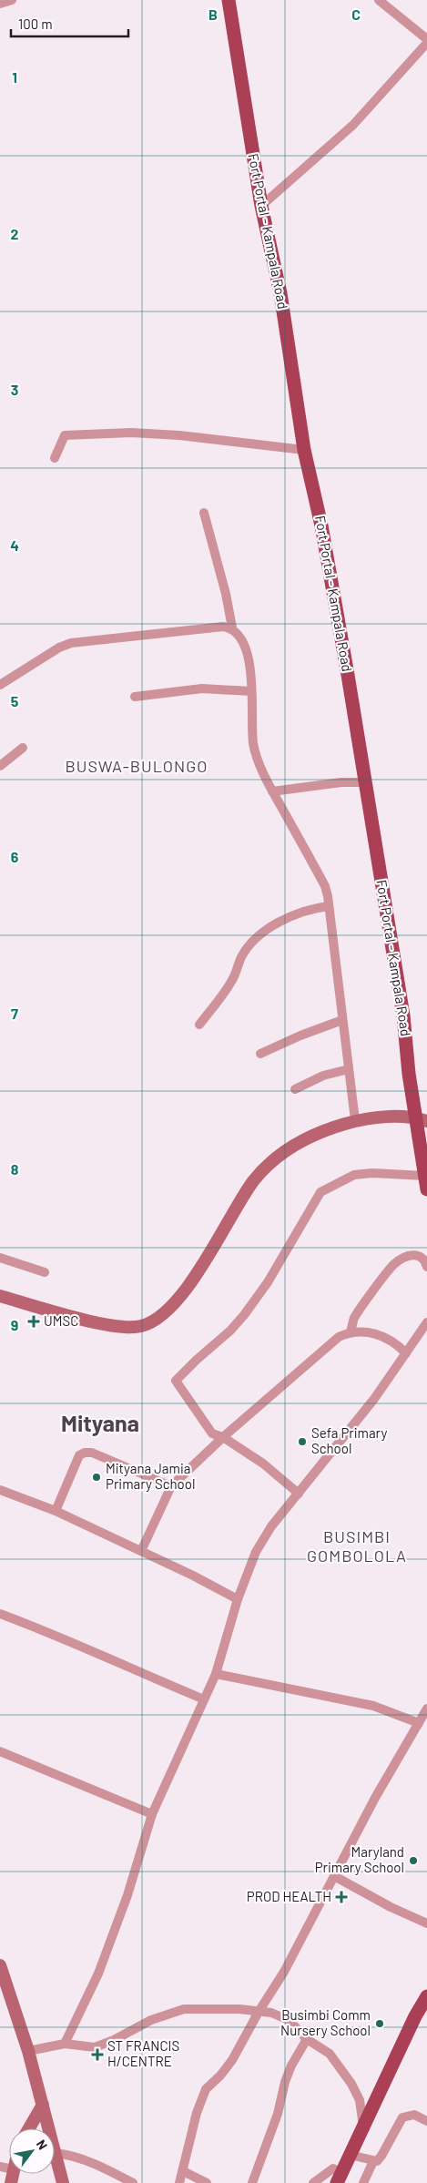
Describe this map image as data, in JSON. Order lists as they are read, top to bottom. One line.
{"streets":{"main road":["Fort Portal - Kampala Road"]},"districts":["BUSWA-BULONGO","Mityana","BUSIMBI GOMBOLOLA"],"places":{"health":["UMSC","PROD HEALTH","ST FRANCIS H/CENTRE"],"other":["Sefa Primary School","Mityana Jamia Primary School","Maryland Primary School","Busimbi Comm Nursery School"]},"scale_bar":"100 m","north":"top right","grid":{"columns":["B","C"],"rows":["1","2","3","4","5","6","7","8","9"]}}
